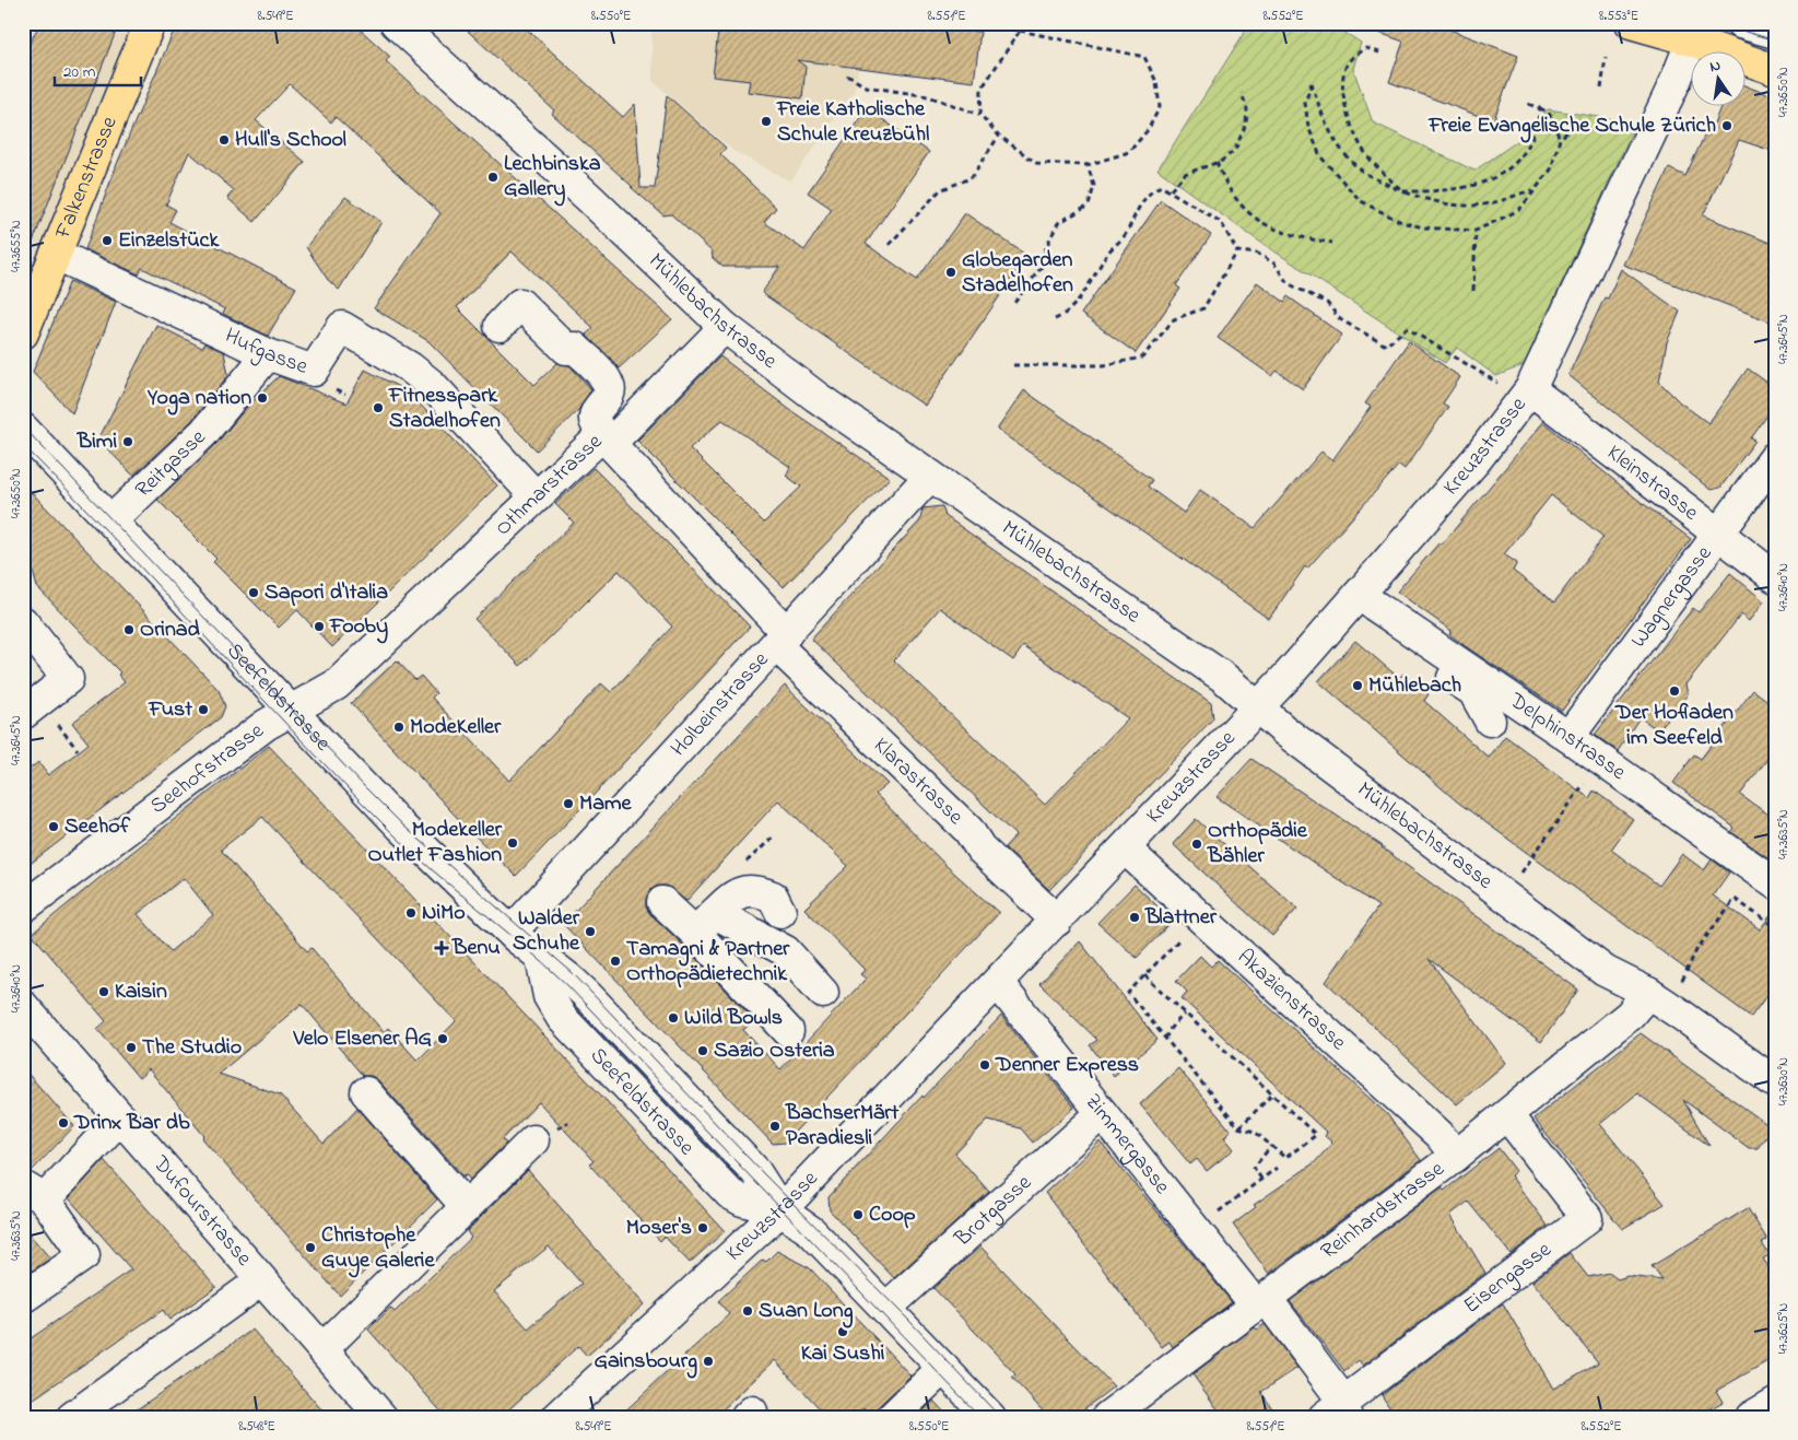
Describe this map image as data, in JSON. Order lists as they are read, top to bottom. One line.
{"streets":{"main road":["Falkenstrasse"],"street":["Mühlebachstrasse","Hufgasse","Kreuzstrasse","Reitgasse","Kleinstrasse","Othmarstrasse","Wagnergasse","Seefeldstrasse","Holbeinstrasse","Delphinstrasse","Seehofstrasse","Klarastrasse","Akazienstrasse","Zimmergasse","Brotgasse","Reinhardstrasse","Dufourstrasse","Eisengasse"]},"crossings":[["Falkenstrasse","Hufgasse"],["Mühlebachstrasse","Kreuzstrasse"],["Mühlebachstrasse","Holbeinstrasse"],["Mühlebachstrasse","Reinhardstrasse"],["Hufgasse","Reitgasse"],["Hufgasse","Othmarstrasse"],["Kreuzstrasse","Kleinstrasse"],["Kreuzstrasse","Seefeldstrasse"],["Kreuzstrasse","Delphinstrasse"],["Kreuzstrasse","Klarastrasse"],["Kreuzstrasse","Akazienstrasse"],["Kreuzstrasse","Zimmergasse"],["Reitgasse","Seefeldstrasse"],["Kleinstrasse","Wagnergasse"],["Othmarstrasse","Seefeldstrasse"],["Othmarstrasse","Holbeinstrasse"],["Othmarstrasse","Seehofstrasse"],["Othmarstrasse","Klarastrasse"],["Wagnergasse","Delphinstrasse"],["Seefeldstrasse","Holbeinstrasse"],["Seefeldstrasse","Seehofstrasse"],["Seefeldstrasse","Brotgasse"],["Holbeinstrasse","Klarastrasse"],["Akazienstrasse","Reinhardstrasse"],["Zimmergasse","Brotgasse"],["Zimmergasse","Reinhardstrasse"],["Zimmergasse","Eisengasse"],["Reinhardstrasse","Eisengasse"]],"places":{"other":["Freie Katholische Schule Kreuzbühl","Freie Evangelische Schule Zürich","Hull's School","Lechbinska Gallery","Einzelstück","Globegarden Stadelhofen","Yoga nation","Fitnesspark Stadelhofen","Bimi","Sapori d'Italia","Fooby","Orinad","Mühlebach","Der Hofladen im Seefeld","Fust","ModeKeller","Mame","Seehof","Modekeller Outlet Fashion","Orthopädie Bähler","NiMo","Blattner","Walder Schuhe","Tamagni & Partner Orthopädietechnik","Kaisin","Wild Bowls","Velo Elsener AG","The Studio","Sazio Osteria","Denner Express","Drinx Bar db","BachserMärt Paradiesli","Coop","Moser's","Christophe Guye Galerie","Suan Long","Kai Sushi","Gainsbourg"],"health":["Benu"]},"scale_bar":"20 m","north":"top","coordinates":["8.549°E","8.550°E","8.551°E","8.552°E","8.553°E","47.3650°N","47.3655°N","47.3645°N","47.3640°N","47.3635°N","47.3630°N","47.3625°N","8.548°E"]}
